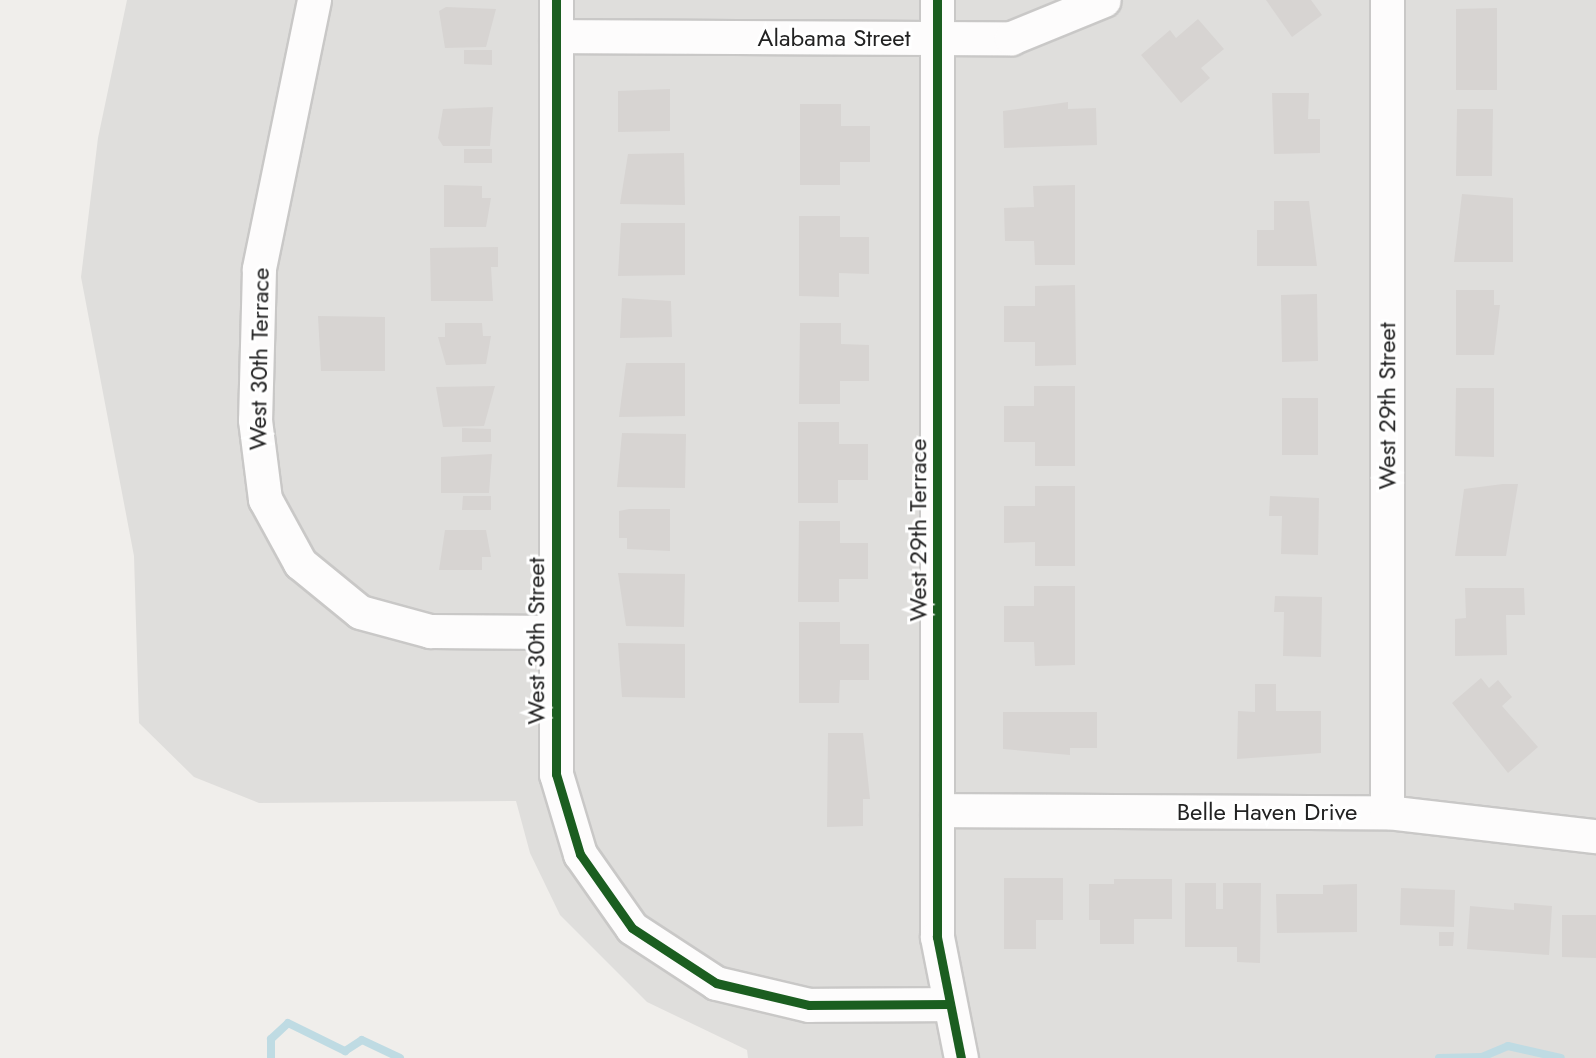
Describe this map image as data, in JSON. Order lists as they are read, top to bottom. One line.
{"streets":{"street":["Alabama Street","West 30th Terrace","West 29th Street","West 29th Terrace","West 30th Street","Belle Haven Drive"]},"crossings":[["Alabama Street","West 29th Terrace"],["Alabama Street","West 30th Street"],["West 30th Terrace","West 30th Street"],["West 29th Street","Belle Haven Drive"],["West 29th Terrace","West 30th Street"],["West 29th Terrace","Belle Haven Drive"]]}
